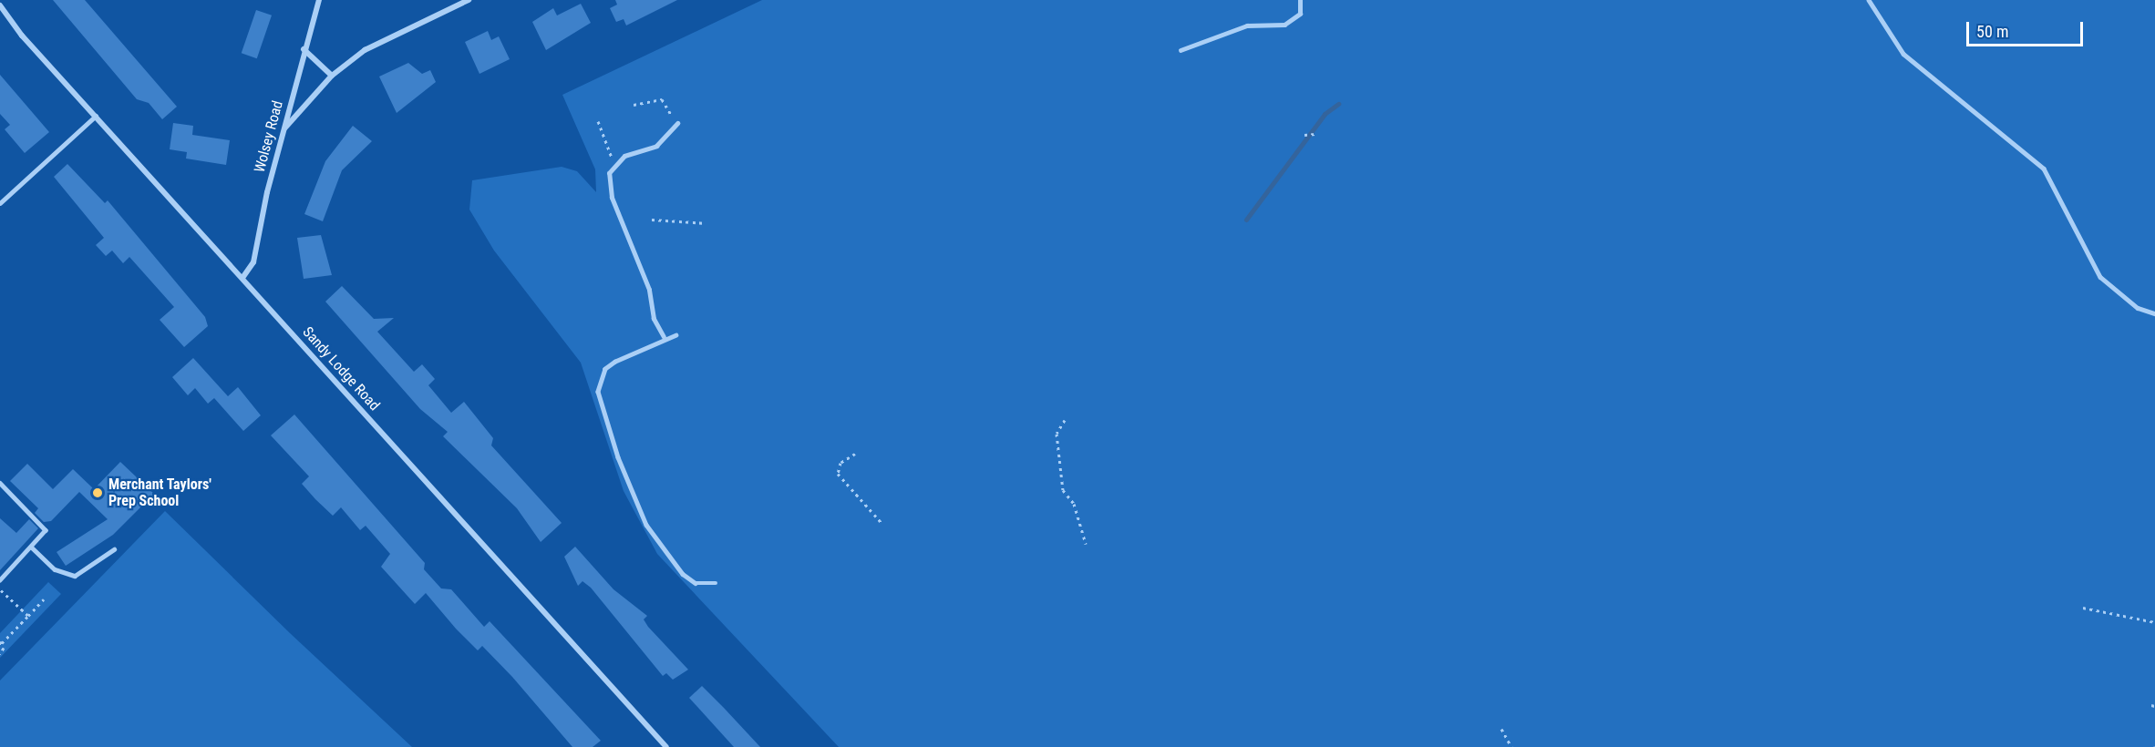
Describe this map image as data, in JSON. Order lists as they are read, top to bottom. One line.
{"streets":{"street":["Wolsey Road","Sandy Lodge Road"]},"crossings":[["Wolsey Road","Sandy Lodge Road"]],"places":["Merchant Taylors' Prep School"],"scale_bar":"50 m"}
